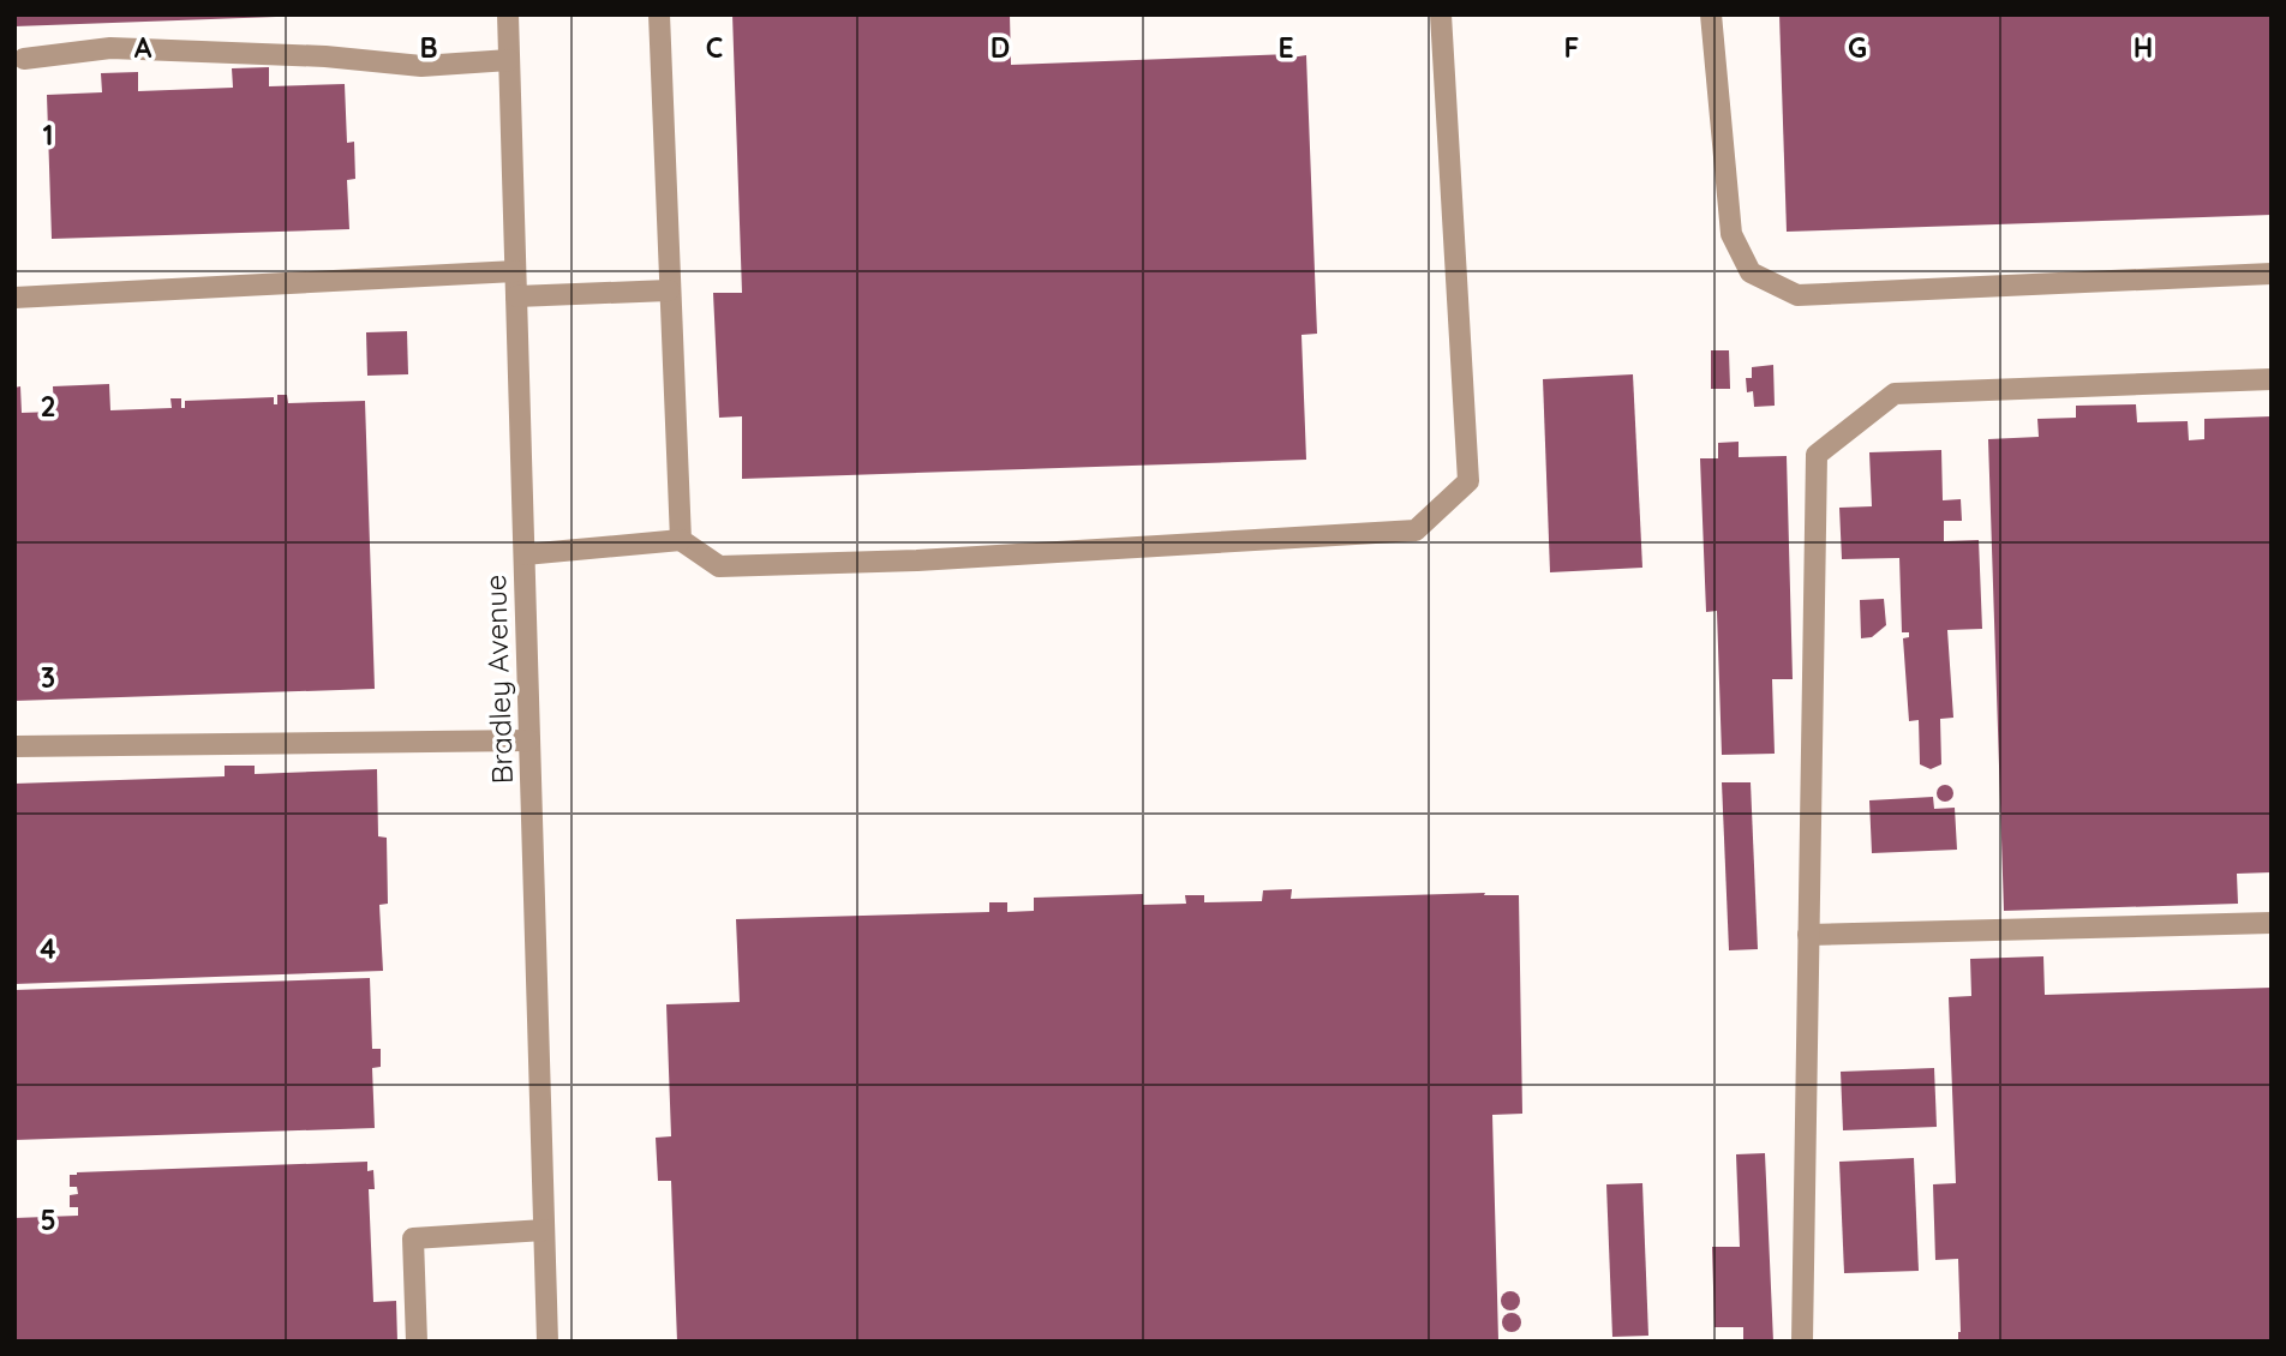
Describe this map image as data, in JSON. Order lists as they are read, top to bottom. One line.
{"streets":{"street":["Bradley Avenue"]},"grid":{"columns":["A","B","C","D","E","F","G","H"],"rows":["1","2","3","4","5"]}}
